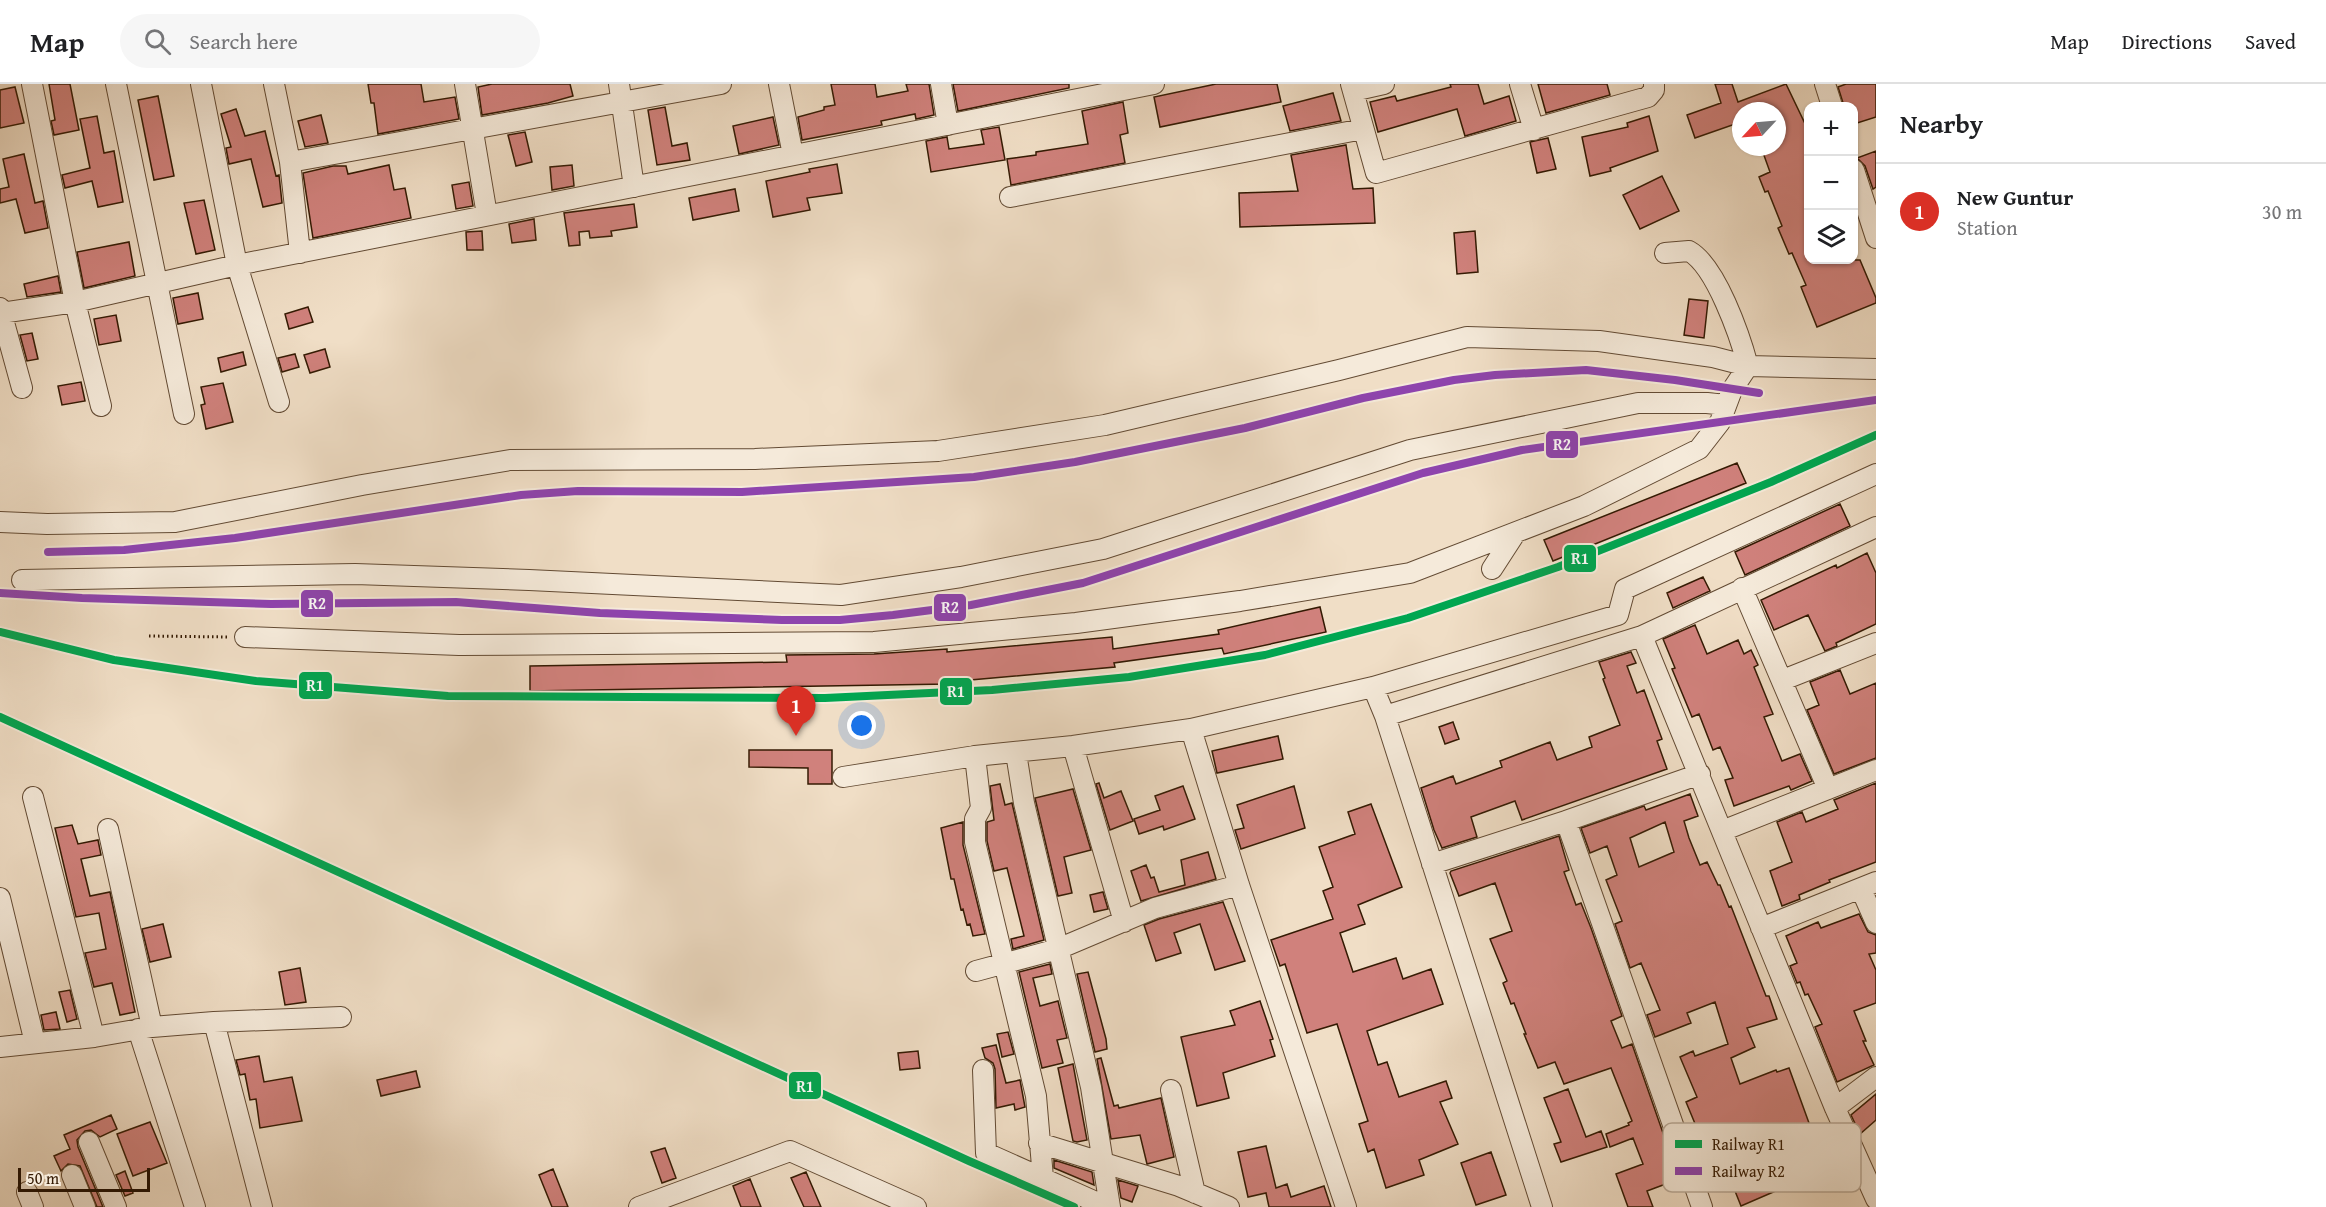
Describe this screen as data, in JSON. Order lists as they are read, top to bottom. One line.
{"lines":["rail line R2","rail line R1"],"legend":["Railway R1","Railway R2"],"scale_bar":"50 m","north":"bottom left","page":{"header":"Map","search":"Search here","nav":["Map","Directions","Saved"],"heading":"Nearby","map_buttons":["+","−"],"list":[{"mark":"1","name":"New Guntur","note":"Station","value":"30 m"}],"pins":"1","scale":"50 m"}}
